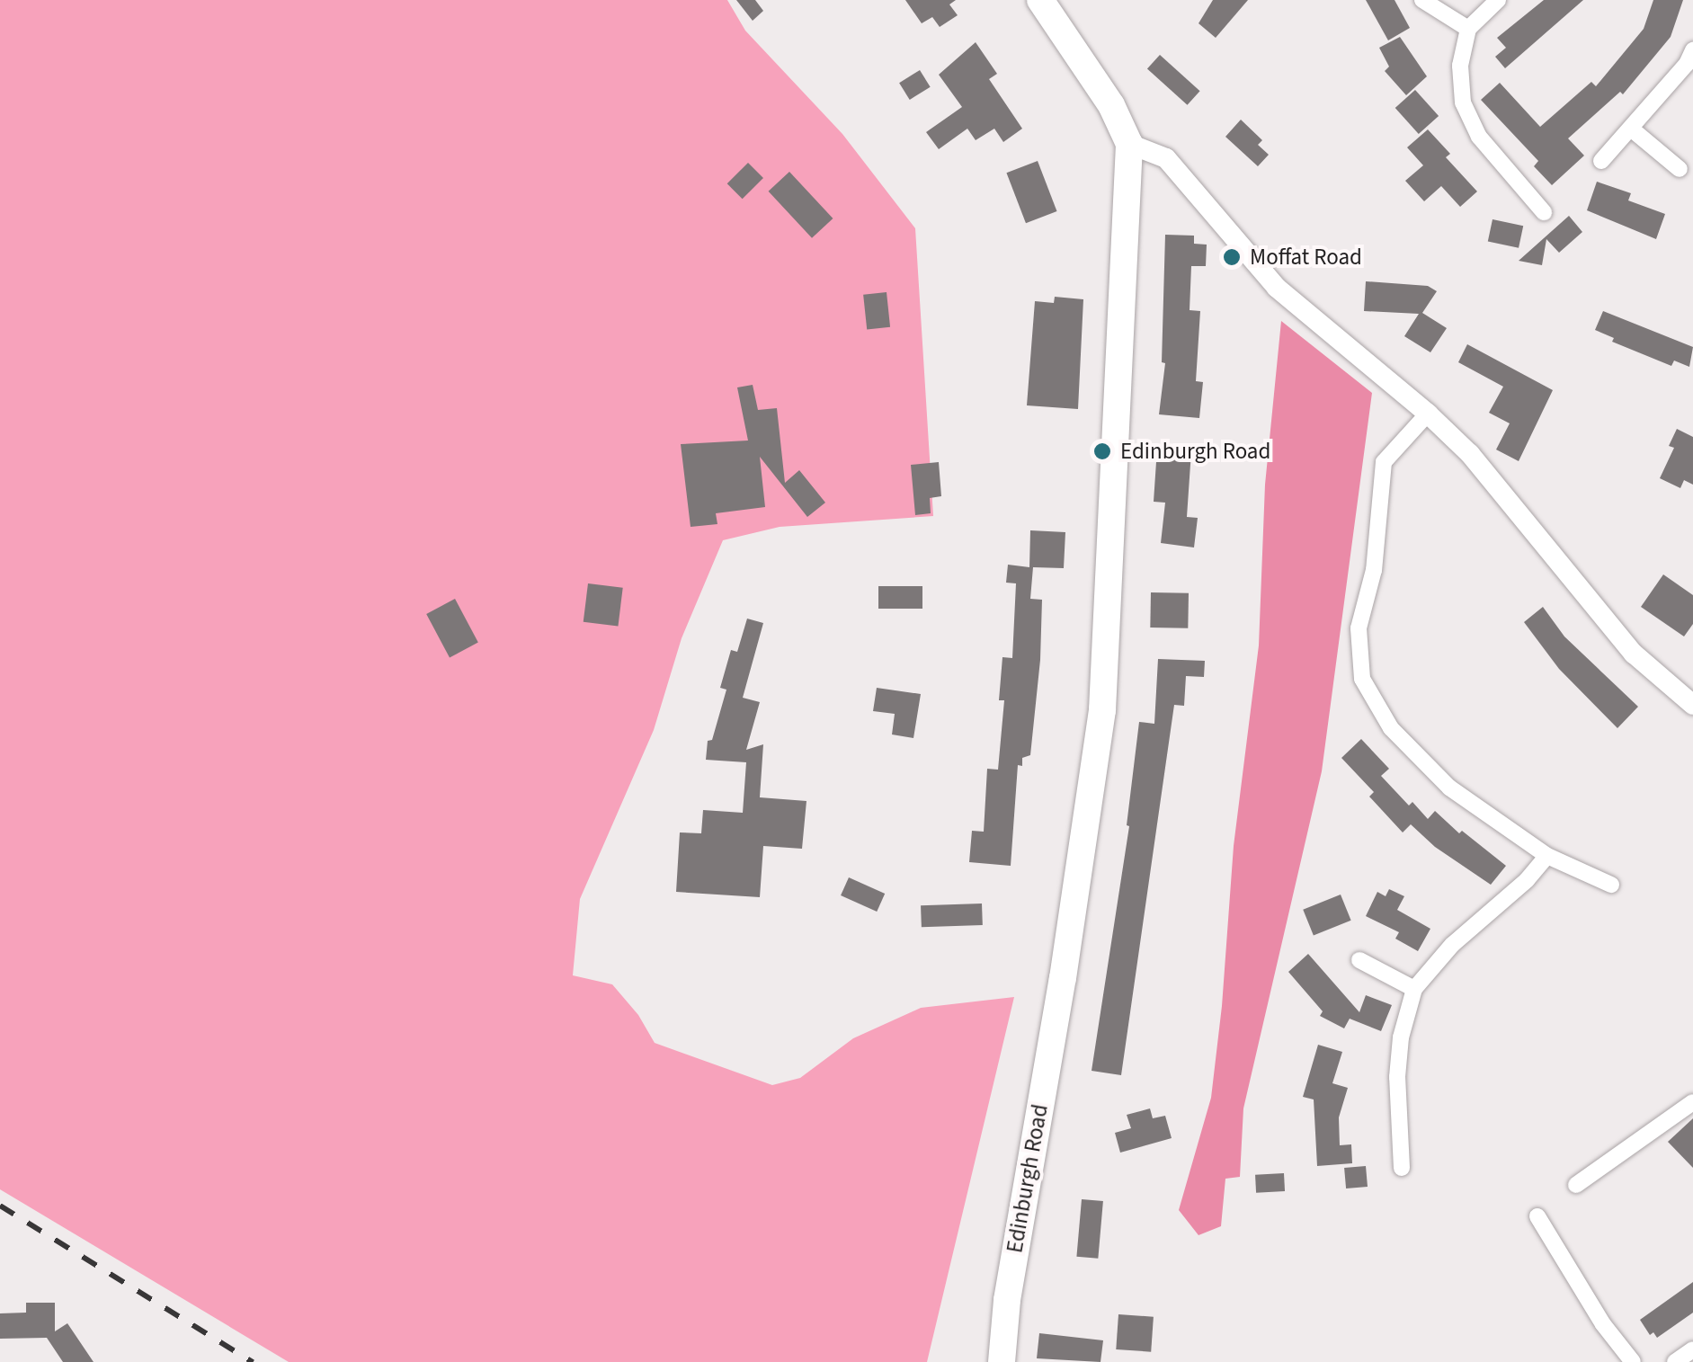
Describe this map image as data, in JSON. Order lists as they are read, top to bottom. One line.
{"streets":{"main road":["Edinburgh Road"]},"places":["Moffat Road","Edinburgh Road"]}
